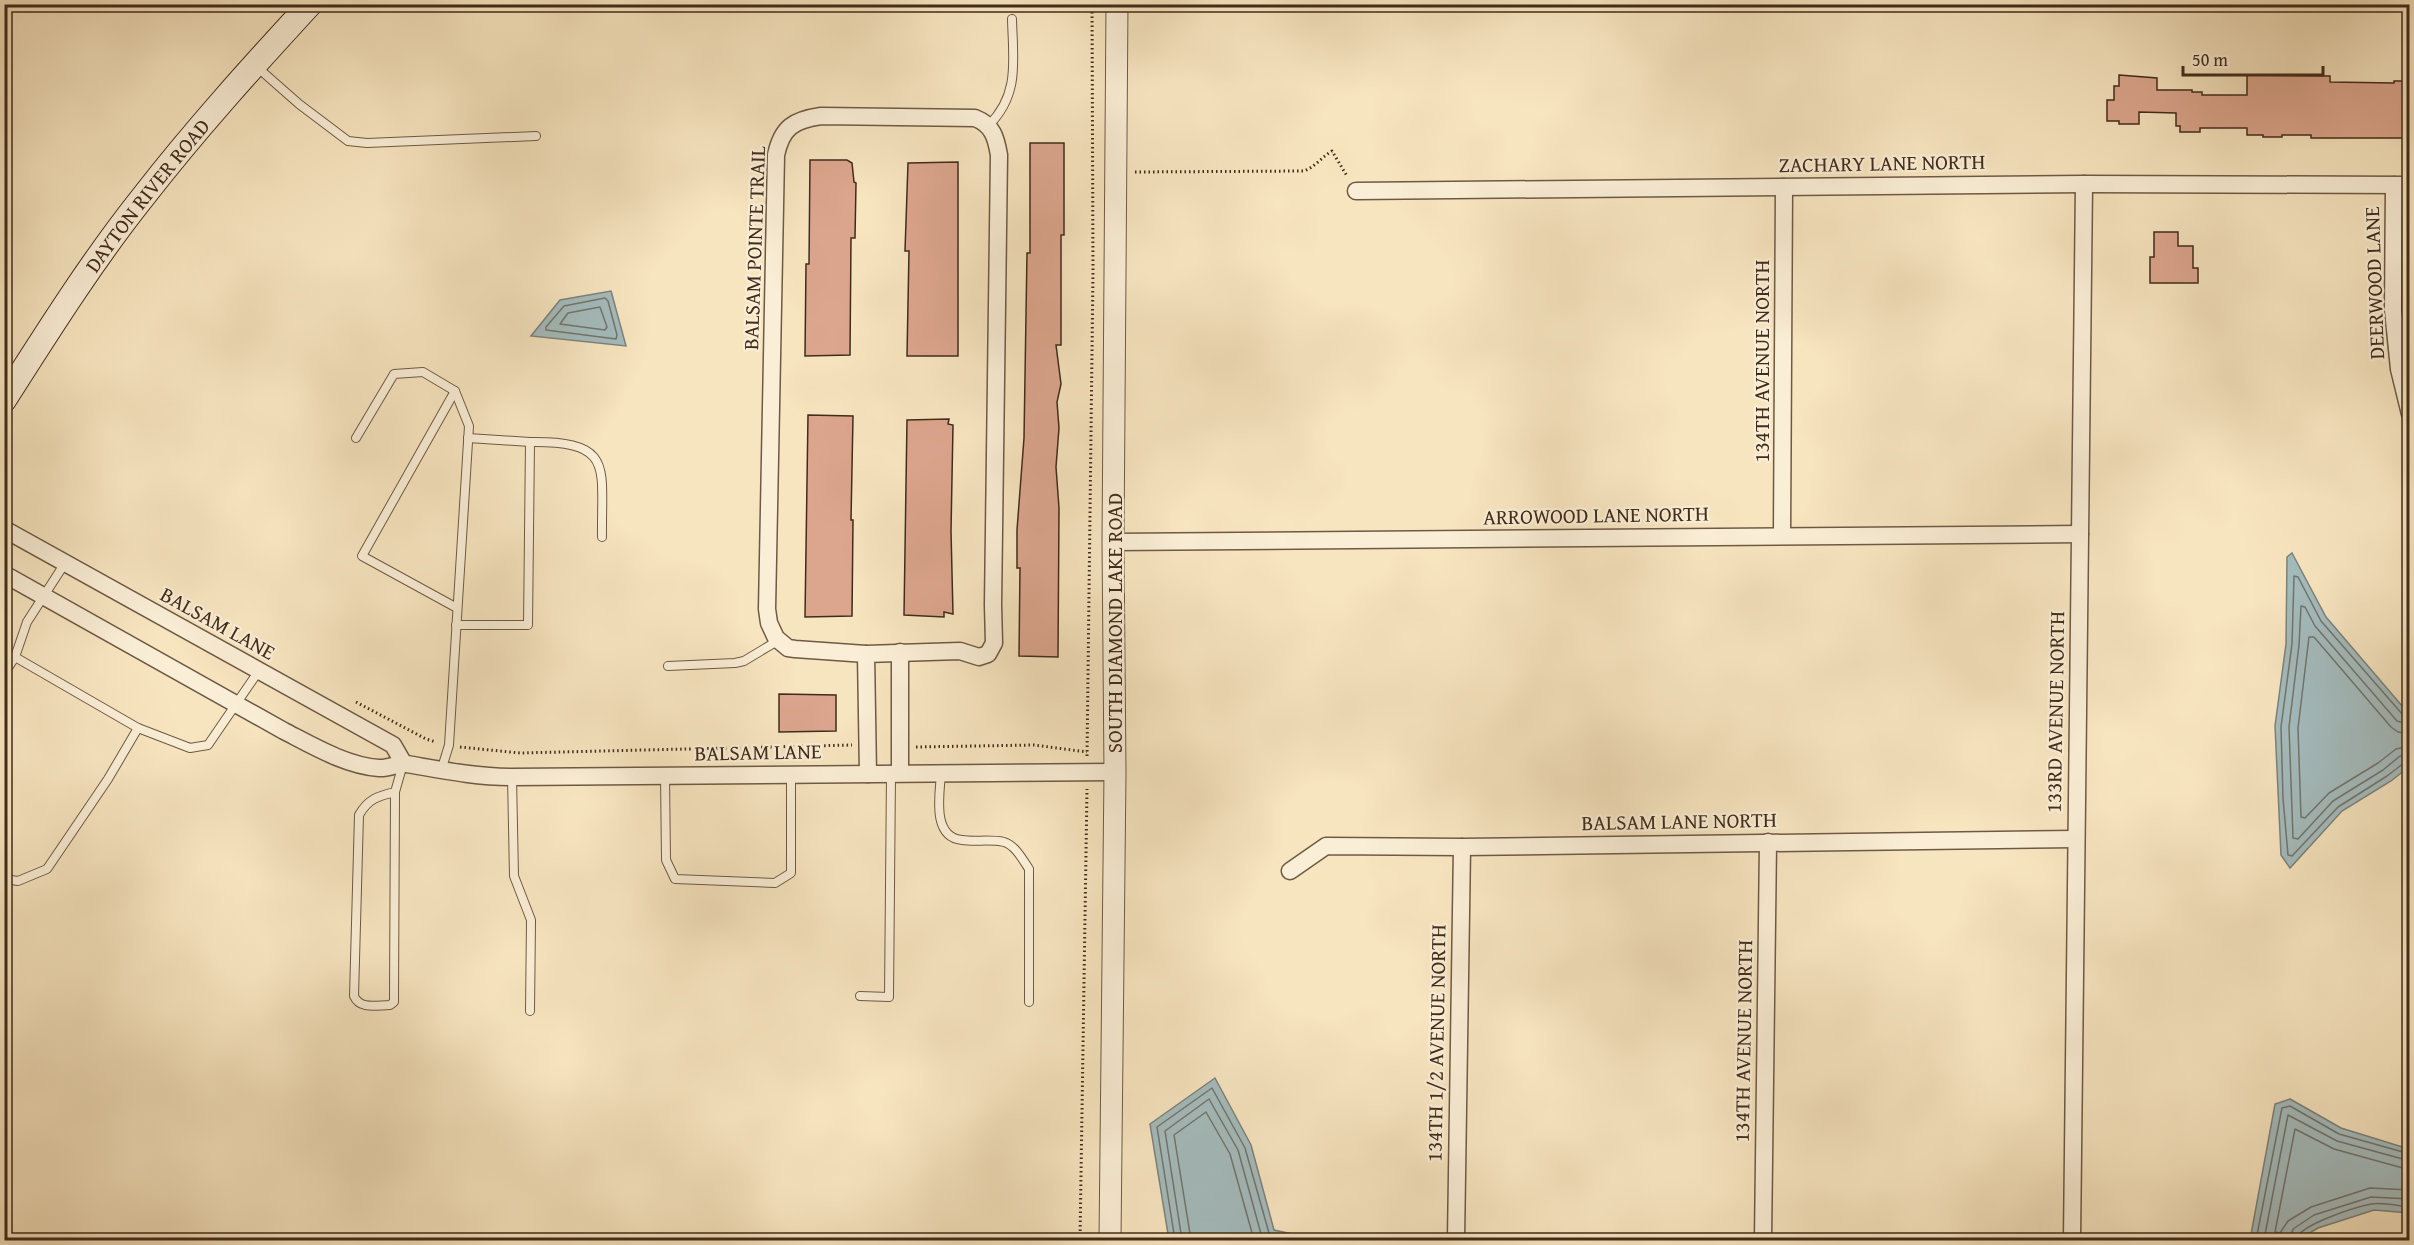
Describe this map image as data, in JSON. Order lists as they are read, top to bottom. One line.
{"streets":{"main road":["DAYTON RIVER ROAD"],"street":["ZACHARY LANE NORTH","BALSAM POINTE TRAIL","DEERWOOD LANE","134TH AVENUE NORTH","ARROWOOD LANE NORTH","BALSAM LANE","SOUTH DIAMOND LAKE ROAD","133RD AVENUE NORTH","BALSAM LANE NORTH","134TH 1/2 AVENUE NORTH"]},"crossings":[["ZACHARY LANE NORTH","DEERWOOD LANE"],["ZACHARY LANE NORTH","134TH AVENUE NORTH"],["ZACHARY LANE NORTH","133RD AVENUE NORTH"],["134TH AVENUE NORTH","ARROWOOD LANE NORTH"],["134TH AVENUE NORTH","BALSAM LANE NORTH"],["ARROWOOD LANE NORTH","SOUTH DIAMOND LAKE ROAD"],["ARROWOOD LANE NORTH","133RD AVENUE NORTH"],["BALSAM LANE","SOUTH DIAMOND LAKE ROAD"],["133RD AVENUE NORTH","BALSAM LANE NORTH"],["BALSAM LANE NORTH","134TH 1/2 AVENUE NORTH"]],"scale_bar":"50 m"}
